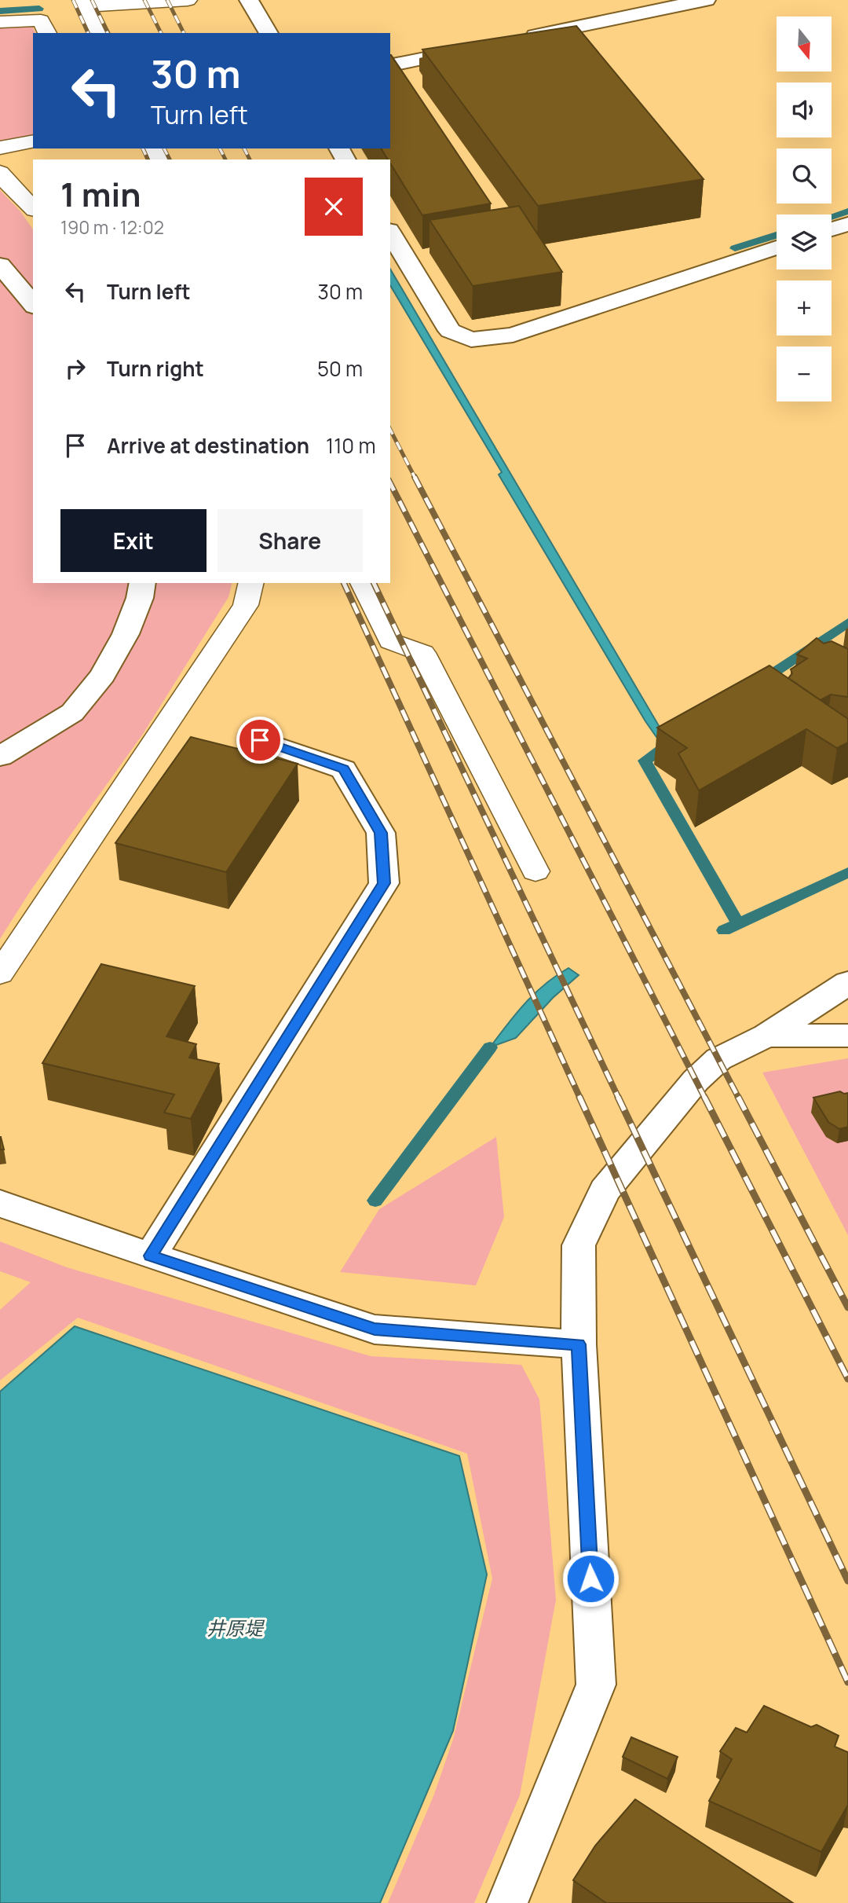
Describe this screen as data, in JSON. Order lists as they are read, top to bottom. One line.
{"water":["井原堤"],"north":"bottom","page":{"map_buttons":["+","−"],"turn":["30 m","Turn left"],"heading":["1 min","190 m · 12:02"],"list":[{"name":"Turn left","value":"30 m"},{"name":"Turn right","value":"50 m"},{"name":"Arrive at destination","value":"110 m"}],"buttons":["Exit","Share"]}}
